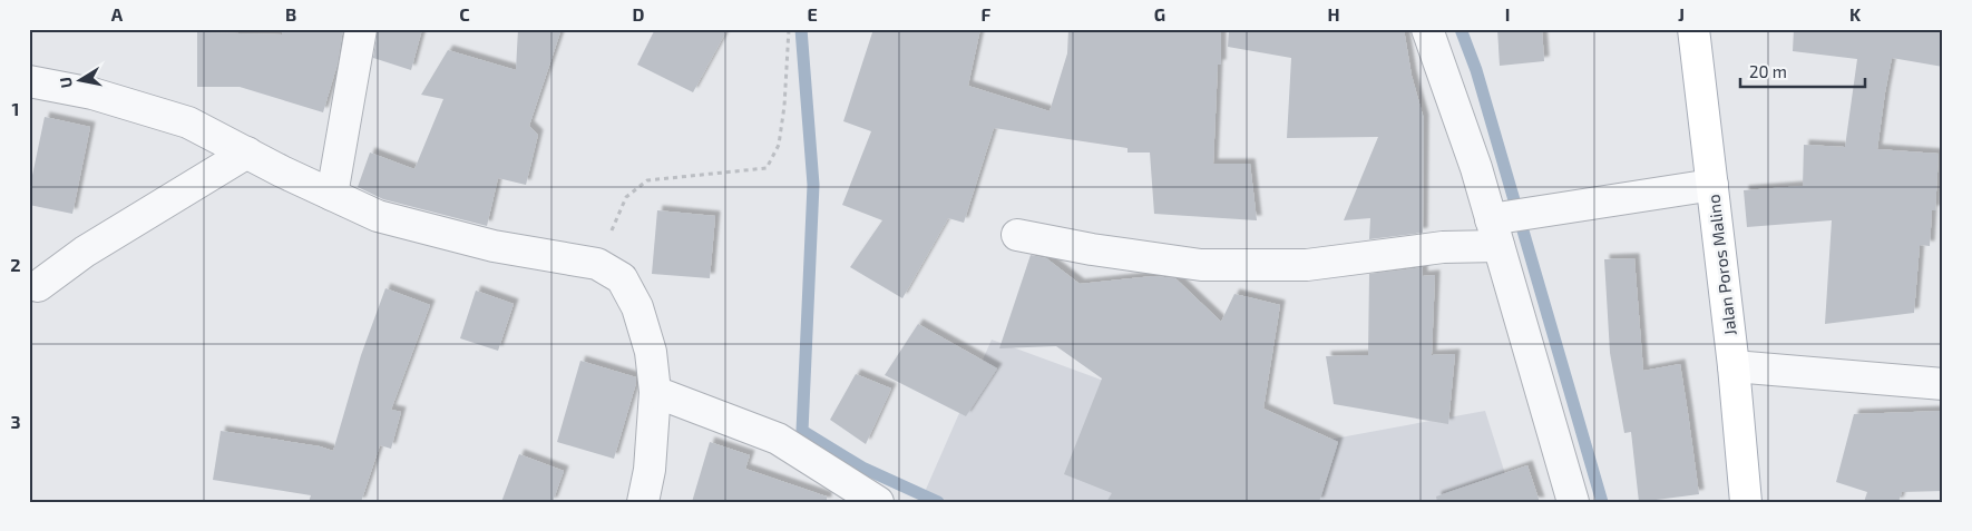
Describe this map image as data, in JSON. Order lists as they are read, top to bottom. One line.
{"streets":{"main road":["Jalan Poros Malino"]},"scale_bar":"20 m","north":"left","grid":{"columns":["A","B","C","D","E","F","G","H","I","J","K"],"rows":["1","2","3"]}}
